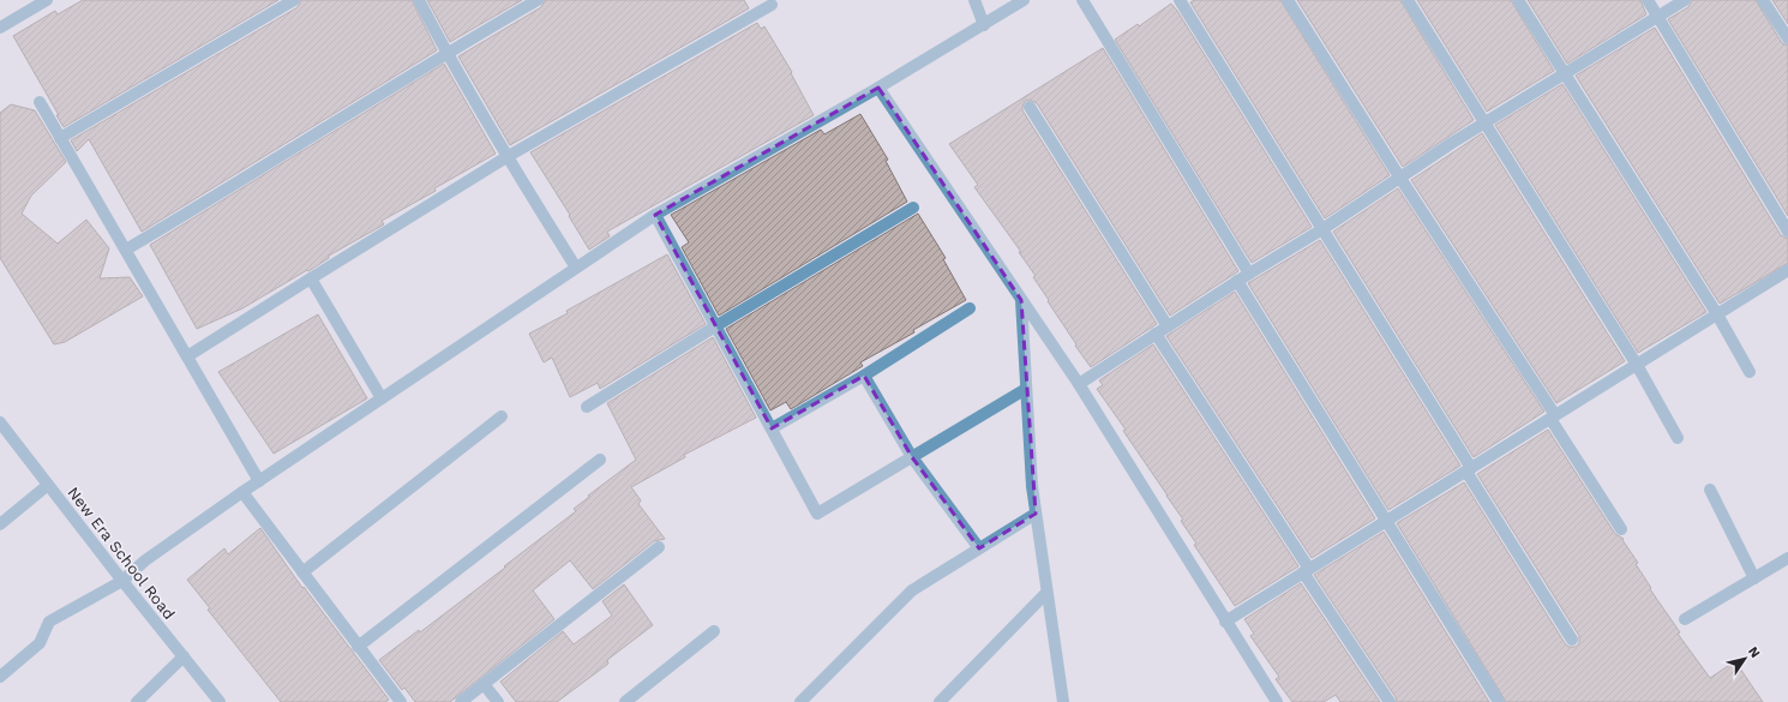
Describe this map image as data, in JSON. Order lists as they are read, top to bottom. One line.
{"streets":{"street":["New Era School Road"]},"north":"top right"}
